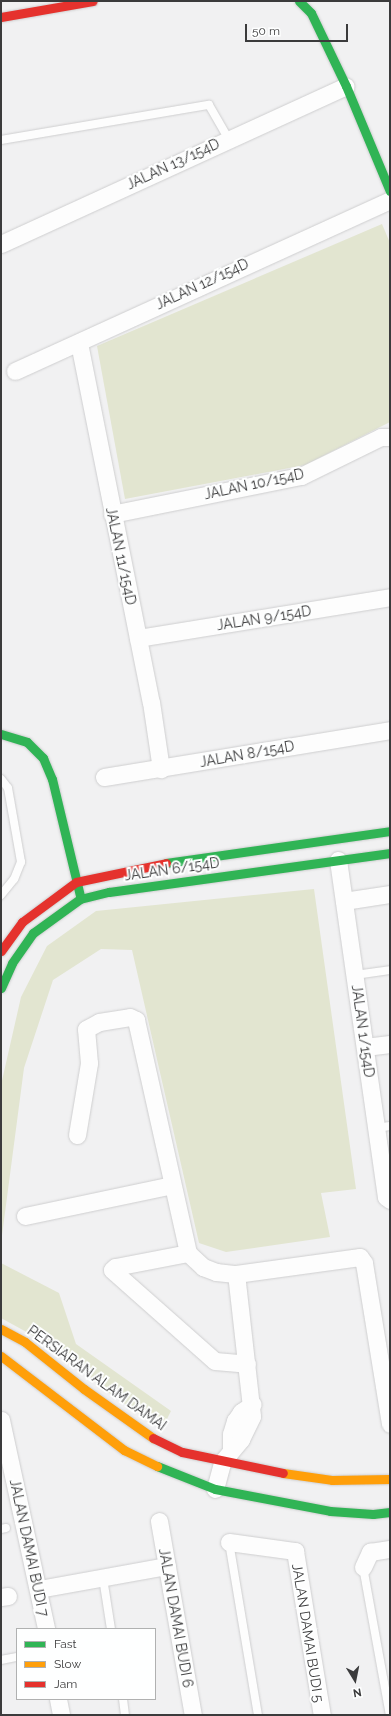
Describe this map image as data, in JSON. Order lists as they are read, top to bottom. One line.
{"streets":{"street":["JALAN 13/154D","JALAN 12/154D","JALAN 10/154D","JALAN 11/154D","JALAN 9/154D","JALAN 8/154D","JALAN 6/154D","JALAN 1/154D","PERSIARAN ALAM DAMAI","JALAN DAMAI BUDI 7","JALAN DAMAI BUDI 6","JALAN DAMAI BUDI 5"]},"crossings":[["JALAN 12/154D","JALAN 11/154D"],["JALAN 10/154D","JALAN 11/154D"],["JALAN 11/154D","JALAN 9/154D"],["JALAN 11/154D","JALAN 8/154D"],["JALAN 6/154D","JALAN 1/154D"]],"legend":["Fast","Slow","Jam"],"scale_bar":"50 m","north":"bottom"}
